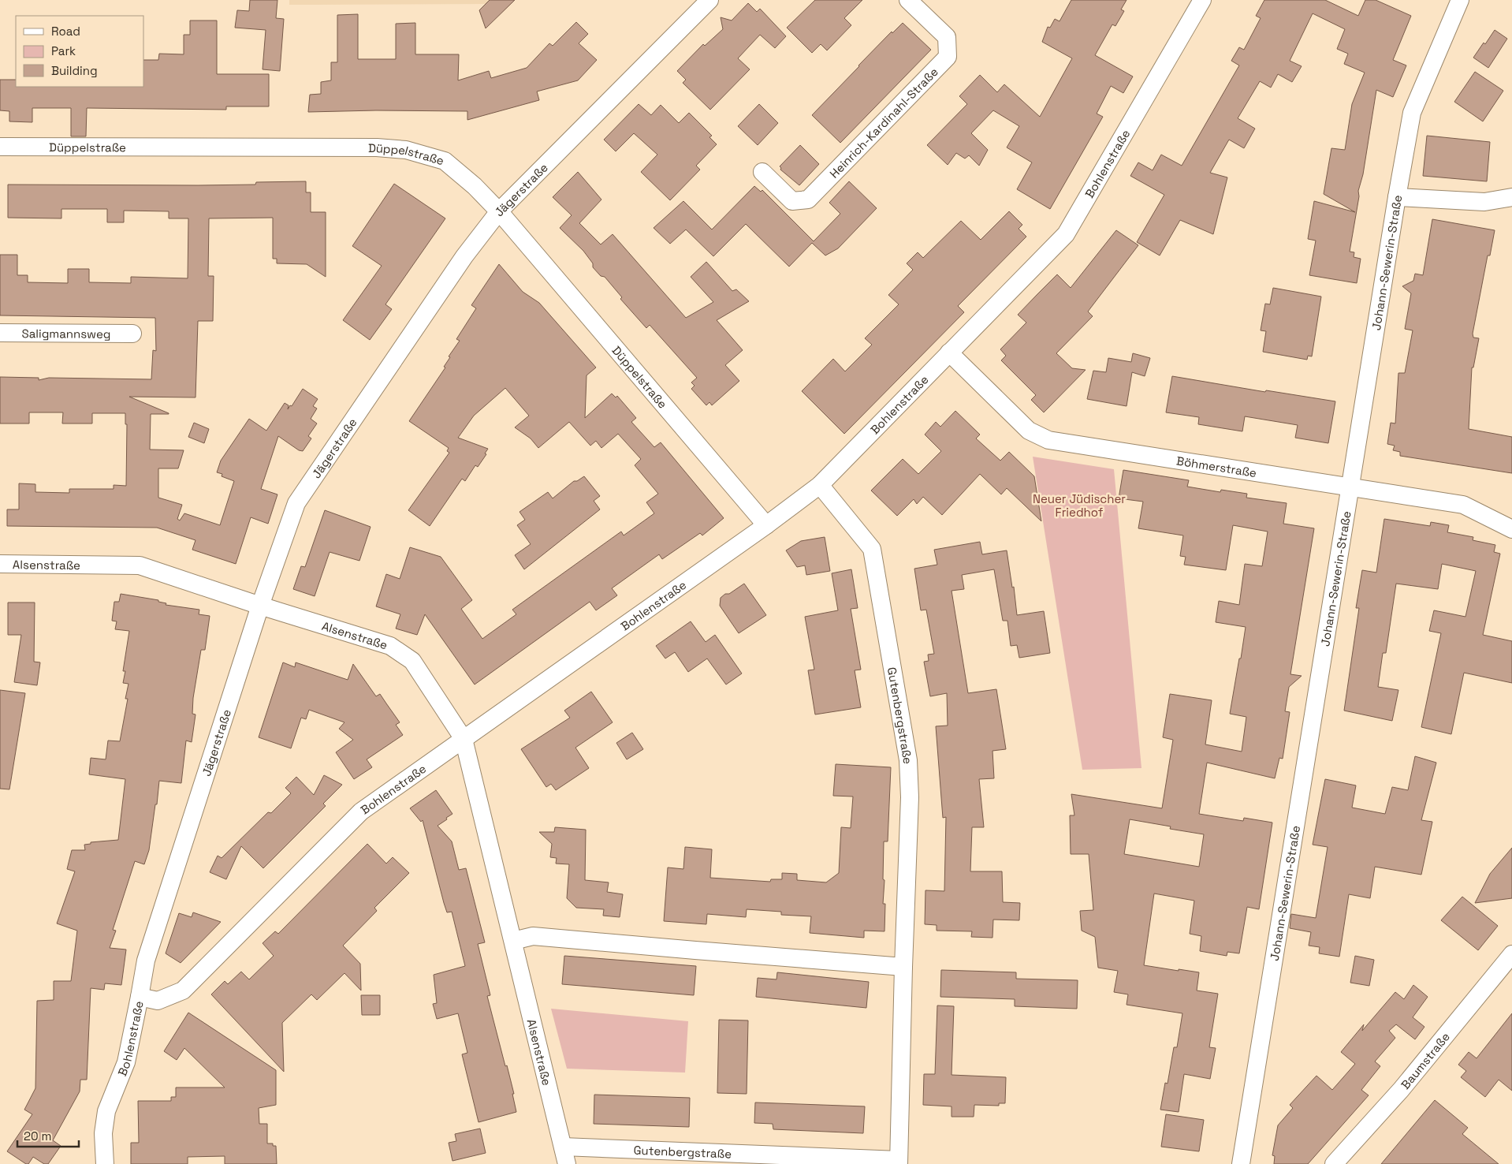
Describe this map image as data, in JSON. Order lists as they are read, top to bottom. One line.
{"streets":{"street":["Heinrich-Kardinahl-Straße","Düppelstraße","Bohlenstraße","Jägerstraße","Johann-Sewerin-Straße","Saligmannsweg","Böhmerstraße","Alsenstraße","Gutenbergstraße","Baumstraße"]},"crossings":[["Düppelstraße","Bohlenstraße"],["Düppelstraße","Jägerstraße"],["Bohlenstraße","Jägerstraße"],["Bohlenstraße","Böhmerstraße"],["Bohlenstraße","Alsenstraße"],["Bohlenstraße","Gutenbergstraße"],["Jägerstraße","Alsenstraße"],["Johann-Sewerin-Straße","Böhmerstraße"],["Alsenstraße","Gutenbergstraße"]],"parks":["Neuer Jüdischer Friedhof"],"legend":["Road","Park","Building"],"scale_bar":"20 m"}
